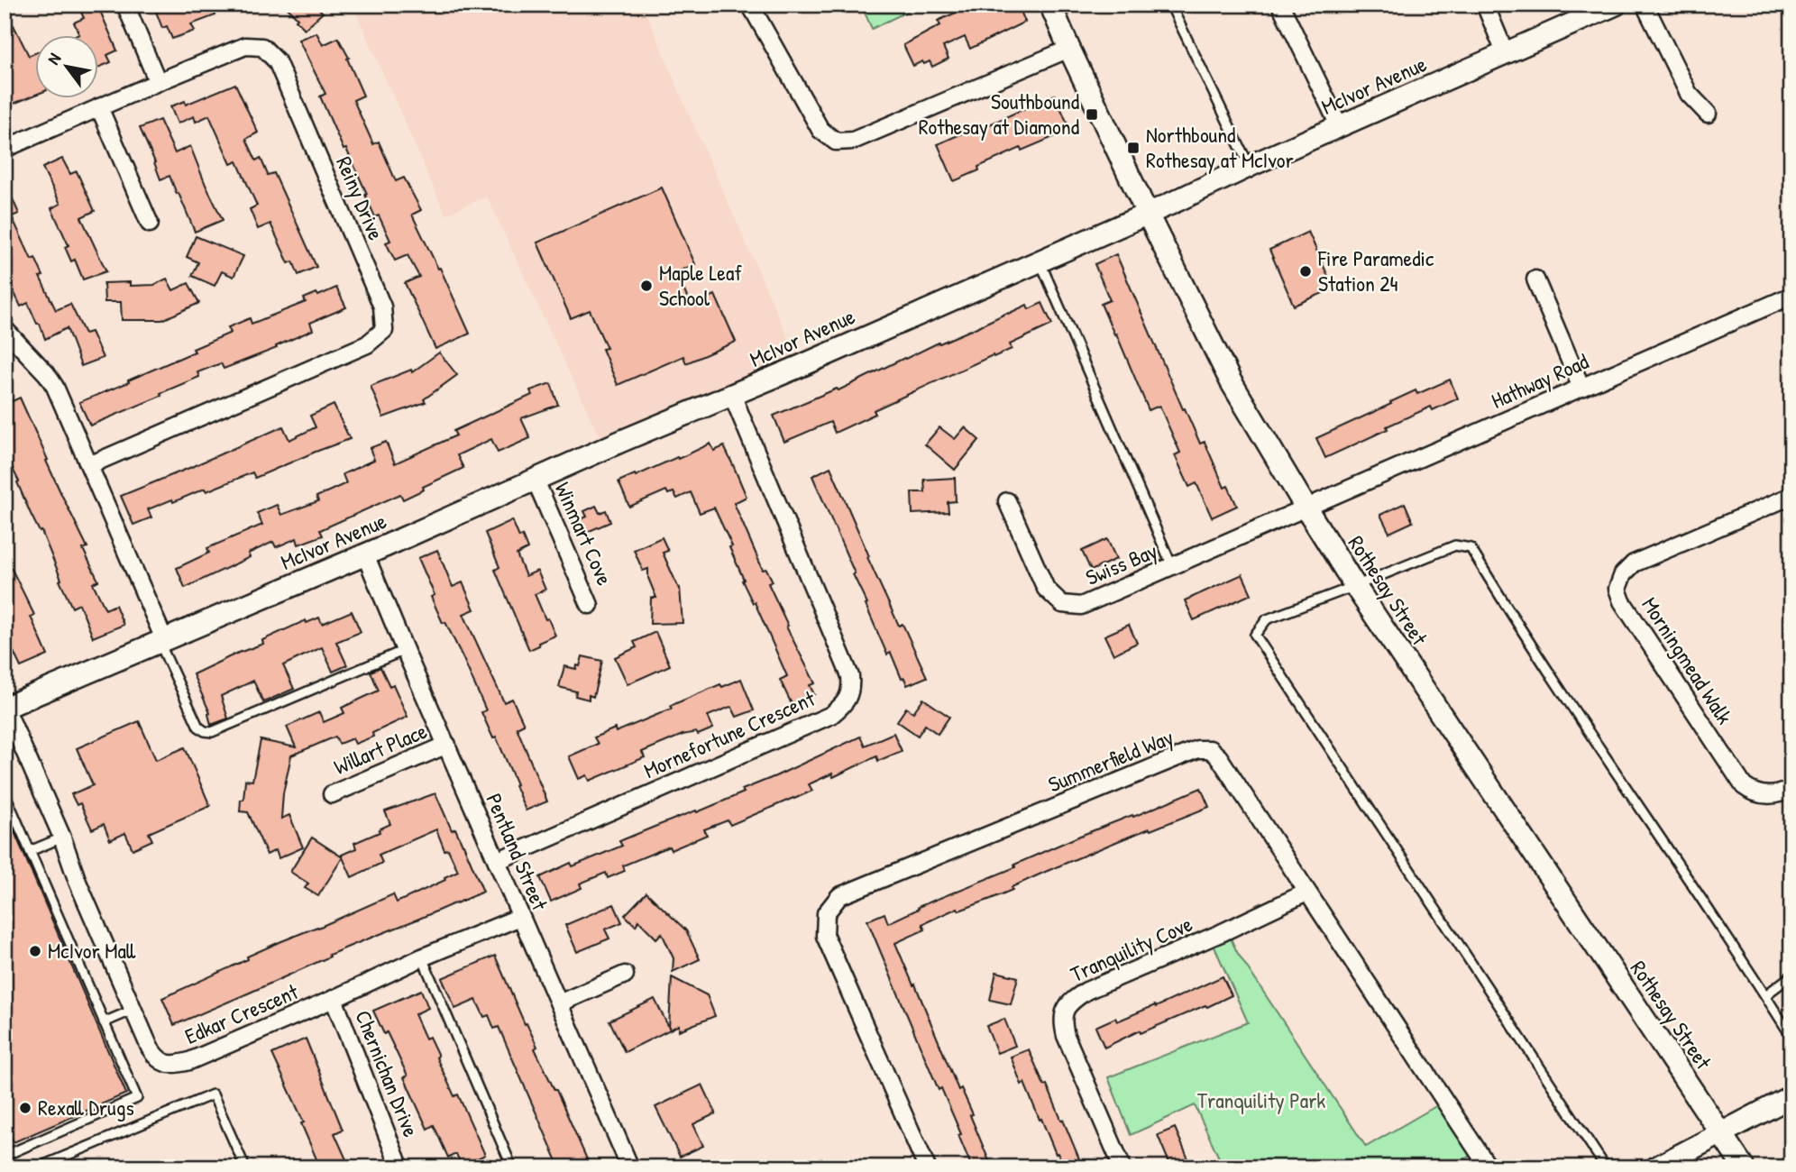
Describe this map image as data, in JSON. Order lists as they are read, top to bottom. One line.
{"streets":{"street":["McIvor Avenue","Reiny Drive","Hathway Road","Winmart Cove","Swiss Bay","Rothesay Street","Morningmead Walk","Mornefortune Crescent","Willart Place","Summerfield Way","Pentland Street","Tranquility Cove","Edkar Crescent","Chernichan Drive"]},"crossings":[["McIvor Avenue","Winmart Cove"],["McIvor Avenue","Rothesay Street"],["McIvor Avenue","Mornefortune Crescent"],["McIvor Avenue","Pentland Street"],["McIvor Avenue","Edkar Crescent"],["Hathway Road","Swiss Bay"],["Hathway Road","Rothesay Street"],["Swiss Bay","Rothesay Street"],["Mornefortune Crescent","Pentland Street"],["Willart Place","Pentland Street"],["Summerfield Way","Tranquility Cove"],["Pentland Street","Edkar Crescent"],["Edkar Crescent","Chernichan Drive"]],"parks":["Tranquility Park"],"places":{"transit":["Southbound Rothesay at Diamond","Northbound Rothesay at McIvor"],"other":["Fire Paramedic Station 24","Maple Leaf School","McIvor Mall","Rexall Drugs"]},"north":"top left"}
